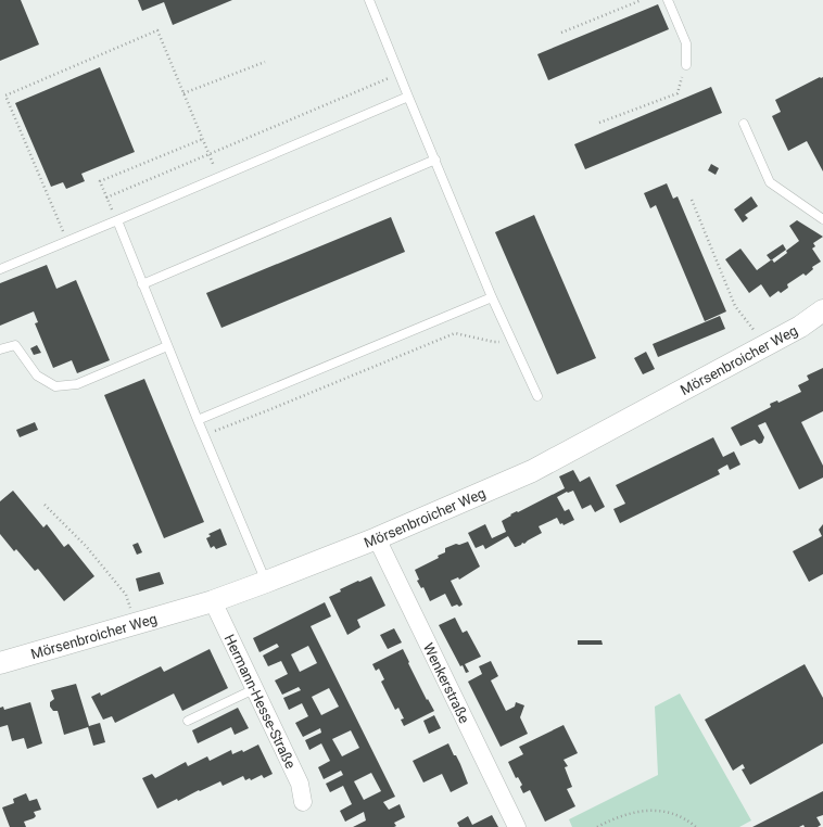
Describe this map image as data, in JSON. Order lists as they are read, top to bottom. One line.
{"streets":{"street":["Mörsenbroicher Weg","Wenkerstraße","Hermann-Hesse-Straße"]},"crossings":[["Mörsenbroicher Weg","Wenkerstraße"],["Mörsenbroicher Weg","Hermann-Hesse-Straße"]]}
